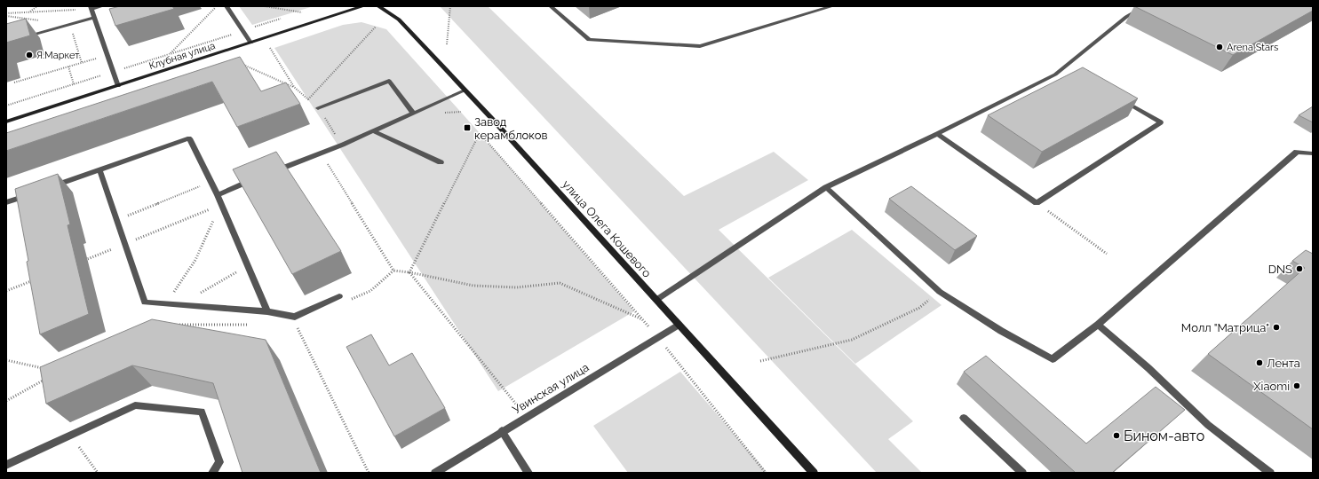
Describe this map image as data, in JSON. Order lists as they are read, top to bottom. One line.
{"streets":{"main road":["Клубная улица","улица Олега Кошевого"],"street":["Увинская улица"]},"crossings":[["улица Олега Кошевого","Увинская улица"]],"places":{"other":["Arena Stars","Я.Маркет","DNS","Молл \"Матрица\"","Лента","Xiaomi","Бином-авто"],"transit":["Завод керамблоков"]}}
